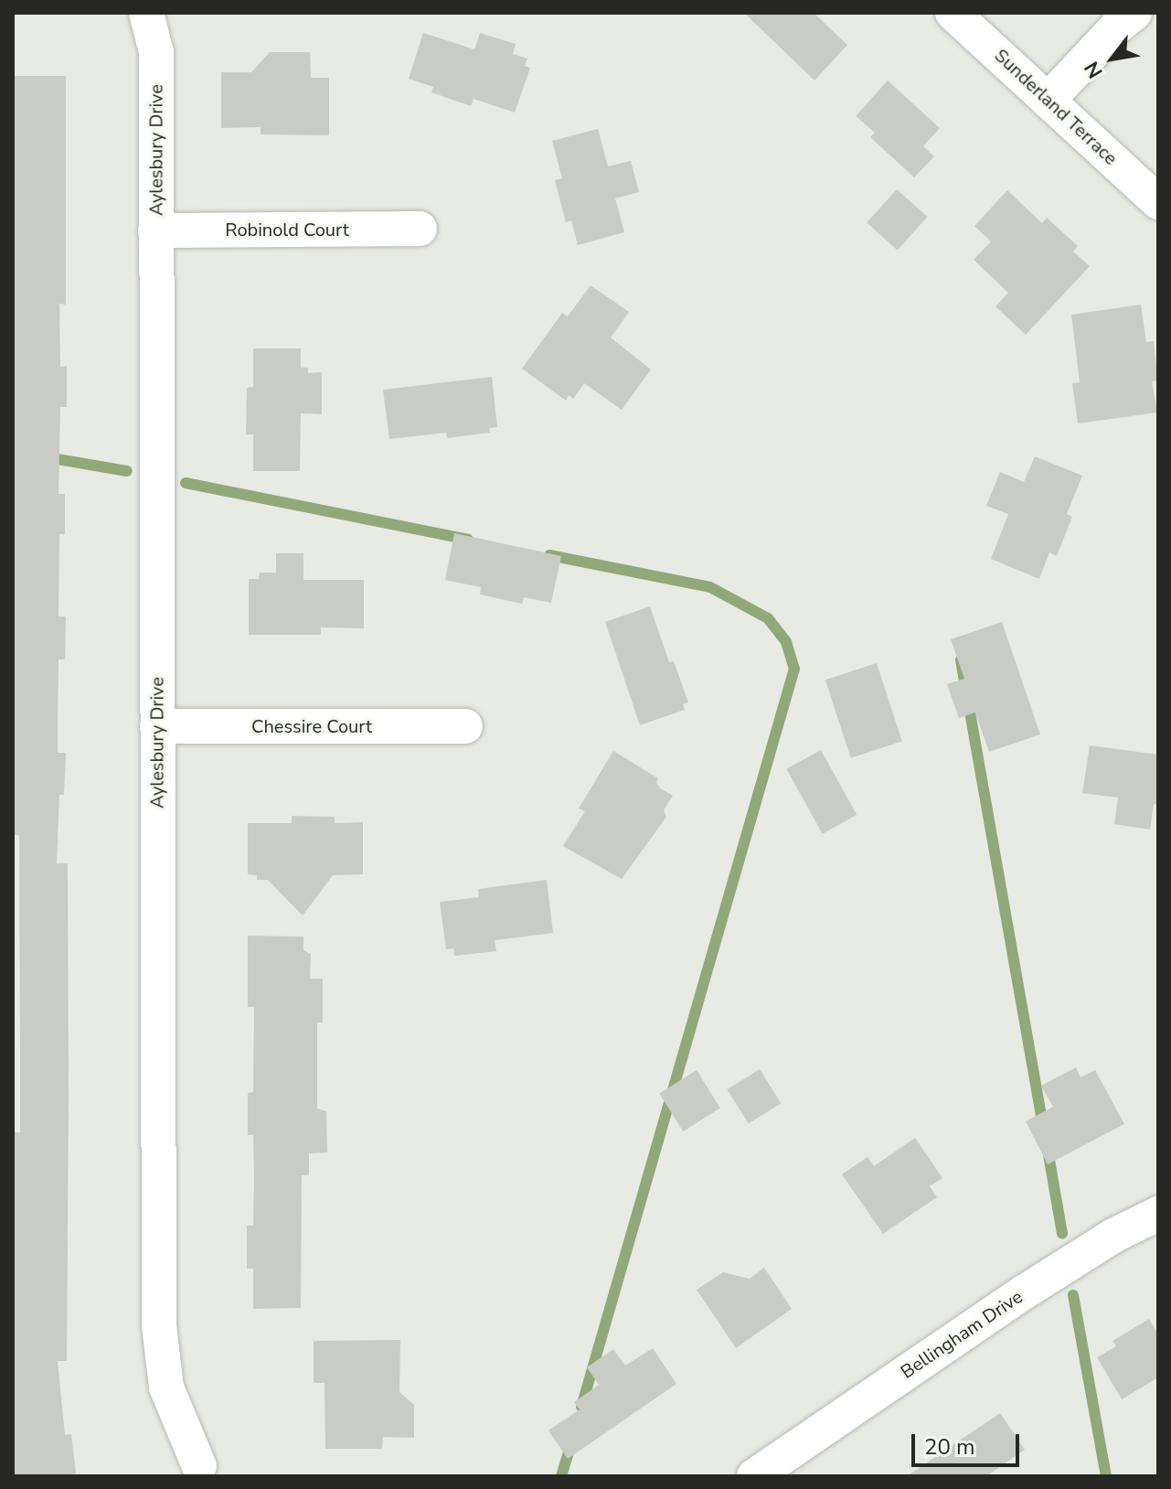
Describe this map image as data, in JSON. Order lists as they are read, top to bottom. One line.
{"streets":{"street":["Sunderland Terrace","Aylesbury Drive","Robinold Court","Chessire Court","Bellingham Drive"]},"crossings":[["Aylesbury Drive","Robinold Court"],["Aylesbury Drive","Chessire Court"]],"scale_bar":"20 m","north":"bottom left"}
